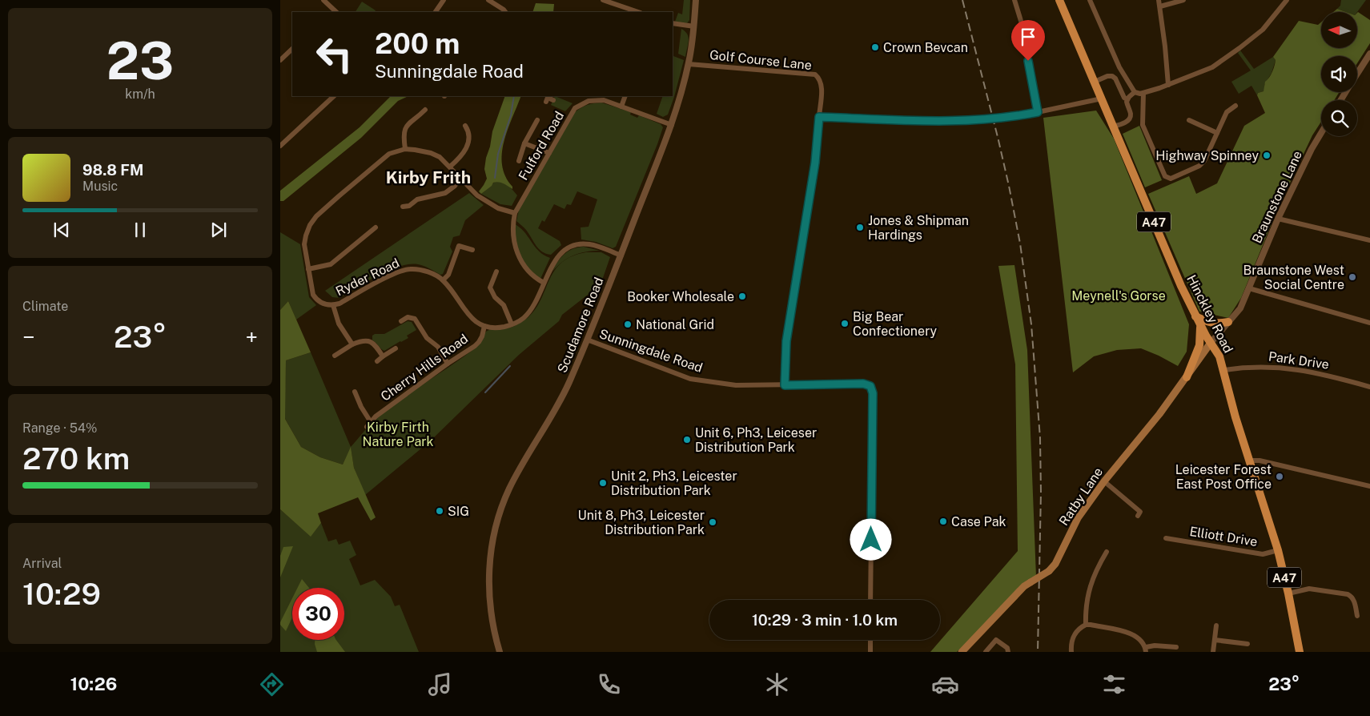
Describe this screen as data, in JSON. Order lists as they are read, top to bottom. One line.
{"streets":{"main road":["A47","Hinckley Road","Ratby Lane"],"street":["Golf Course Lane","Fulford Road","Braunstone Lane","Ryder Road","Scudamore Road","Sunningdale Road","Park Drive","Cherry Hills Road","Elliott Drive"]},"crossings":[["Golf Course Lane","Scudamore Road"],["Fulford Road","Ryder Road"],["Fulford Road","Scudamore Road"],["Braunstone Lane","Hinckley Road"],["Braunstone Lane","Ratby Lane"],["Ryder Road","Cherry Hills Road"],["Hinckley Road","Park Drive"],["Hinckley Road","Ratby Lane"],["Hinckley Road","Elliott Drive"],["Scudamore Road","Sunningdale Road"]],"districts":["Kirby Frith"],"parks":["Meynell's Gorse","Kirby Firth Nature Park"],"places":["Crown Bevcan","Highway Spinney","Jones & Shipman Hardings","Braunstone West Social Centre","Booker Wholesale","Big Bear Confectionery","National Grid","Unit 6, Ph3, Leiceser Distribution Park","Leicester Forest East Post Office","Unit 2, Ph3, Leicester Distribution Park","SIG","Case Pak","Unit 8, Ph3, Leicester Distribution Park"],"north":"left","page":{"tile":[["23","km/h"],"Climate",["Range · 54%","270 km"],["Arrival","10:29"]],"turn":["200 m","Sunningdale Road"],"song":["98.8 FM","Music"],"heat":["−","23°","+"],"limit":"30","trip":"10:29 · 3 min · 1.0 km","tabs":["10:26","23°"]}}
